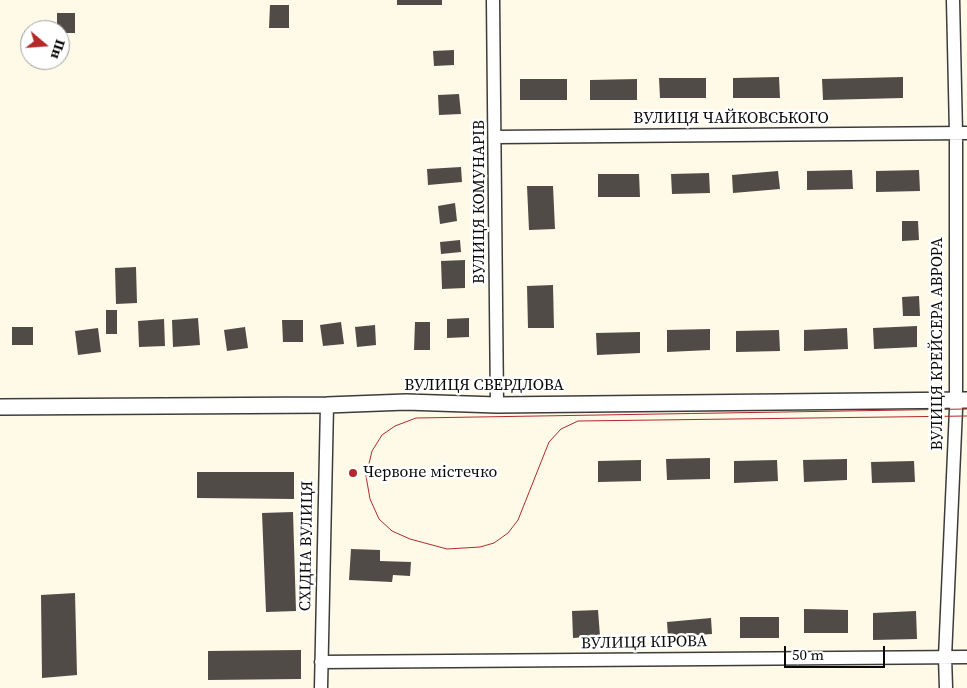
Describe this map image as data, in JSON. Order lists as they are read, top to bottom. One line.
{"streets":{"street":["ВУЛИЦЯ ЧАЙКОВСЬКОГО","ВУЛИЦЯ КОМУНАРІВ","ВУЛИЦЯ КРЕЙСЕРА АВРОРА","ВУЛИЦЯ СВЕРДЛОВА","СХІДНА ВУЛИЦЯ","ВУЛИЦЯ КІРОВА"]},"crossings":[["ВУЛИЦЯ ЧАЙКОВСЬКОГО","ВУЛИЦЯ КОМУНАРІВ"],["ВУЛИЦЯ ЧАЙКОВСЬКОГО","ВУЛИЦЯ КРЕЙСЕРА АВРОРА"],["ВУЛИЦЯ КОМУНАРІВ","ВУЛИЦЯ СВЕРДЛОВА"],["ВУЛИЦЯ КРЕЙСЕРА АВРОРА","ВУЛИЦЯ СВЕРДЛОВА"],["ВУЛИЦЯ КРЕЙСЕРА АВРОРА","ВУЛИЦЯ КІРОВА"],["ВУЛИЦЯ СВЕРДЛОВА","СХІДНА ВУЛИЦЯ"],["СХІДНА ВУЛИЦЯ","ВУЛИЦЯ КІРОВА"]],"places":["Червоне містечко"],"scale_bar":"50 m","north":"right"}
